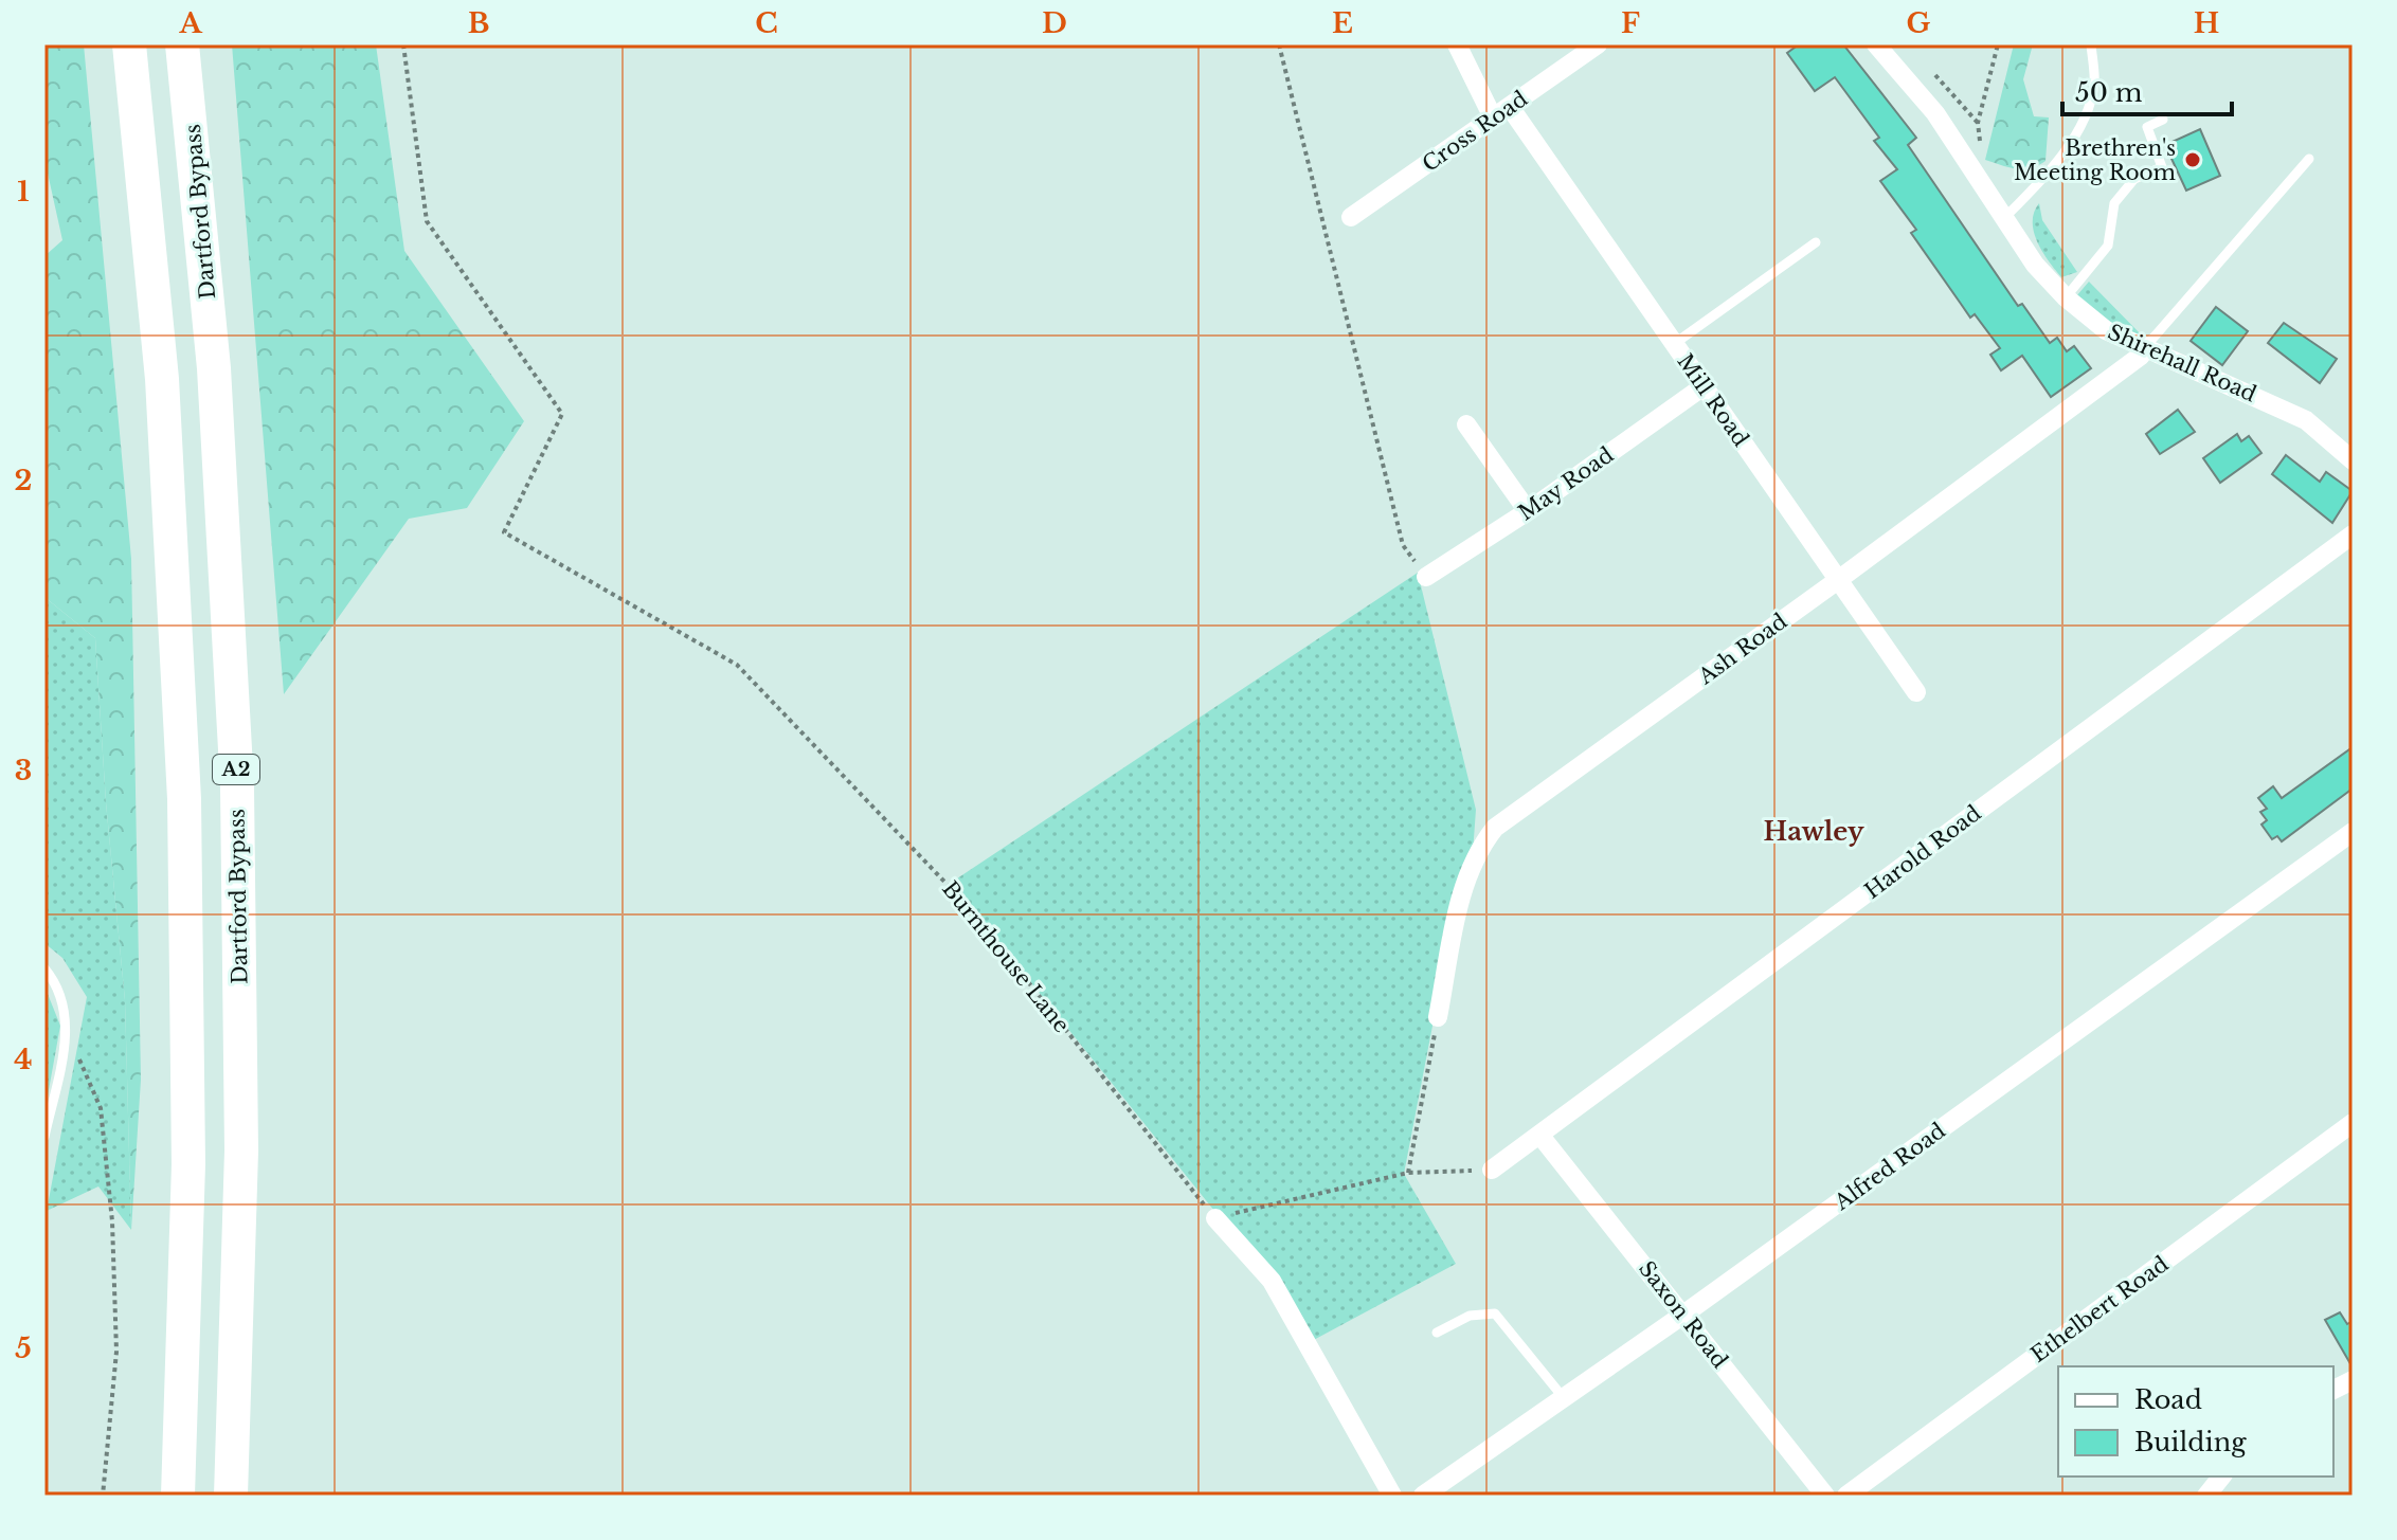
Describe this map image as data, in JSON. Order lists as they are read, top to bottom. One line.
{"streets":{"highway":["Dartford Bypass","A2"],"street":["Cross Road","Shirehall Road","Mill Road","May Road","Ash Road","Harold Road","Alfred Road","Ethelbert Road","Saxon Road"],"path":["Burnthouse Lane"]},"crossings":[["Cross Road","Mill Road"],["Shirehall Road","Ash Road"],["Mill Road","May Road"],["Mill Road","Ash Road"],["Harold Road","Saxon Road"],["Alfred Road","Saxon Road"]],"districts":["Hawley"],"places":["Brethren's Meeting Room"],"legend":["Road","Building"],"scale_bar":"50 m","grid":{"columns":["A","B","C","D","E","F","G","H"],"rows":["1","2","3","4","5"]}}
